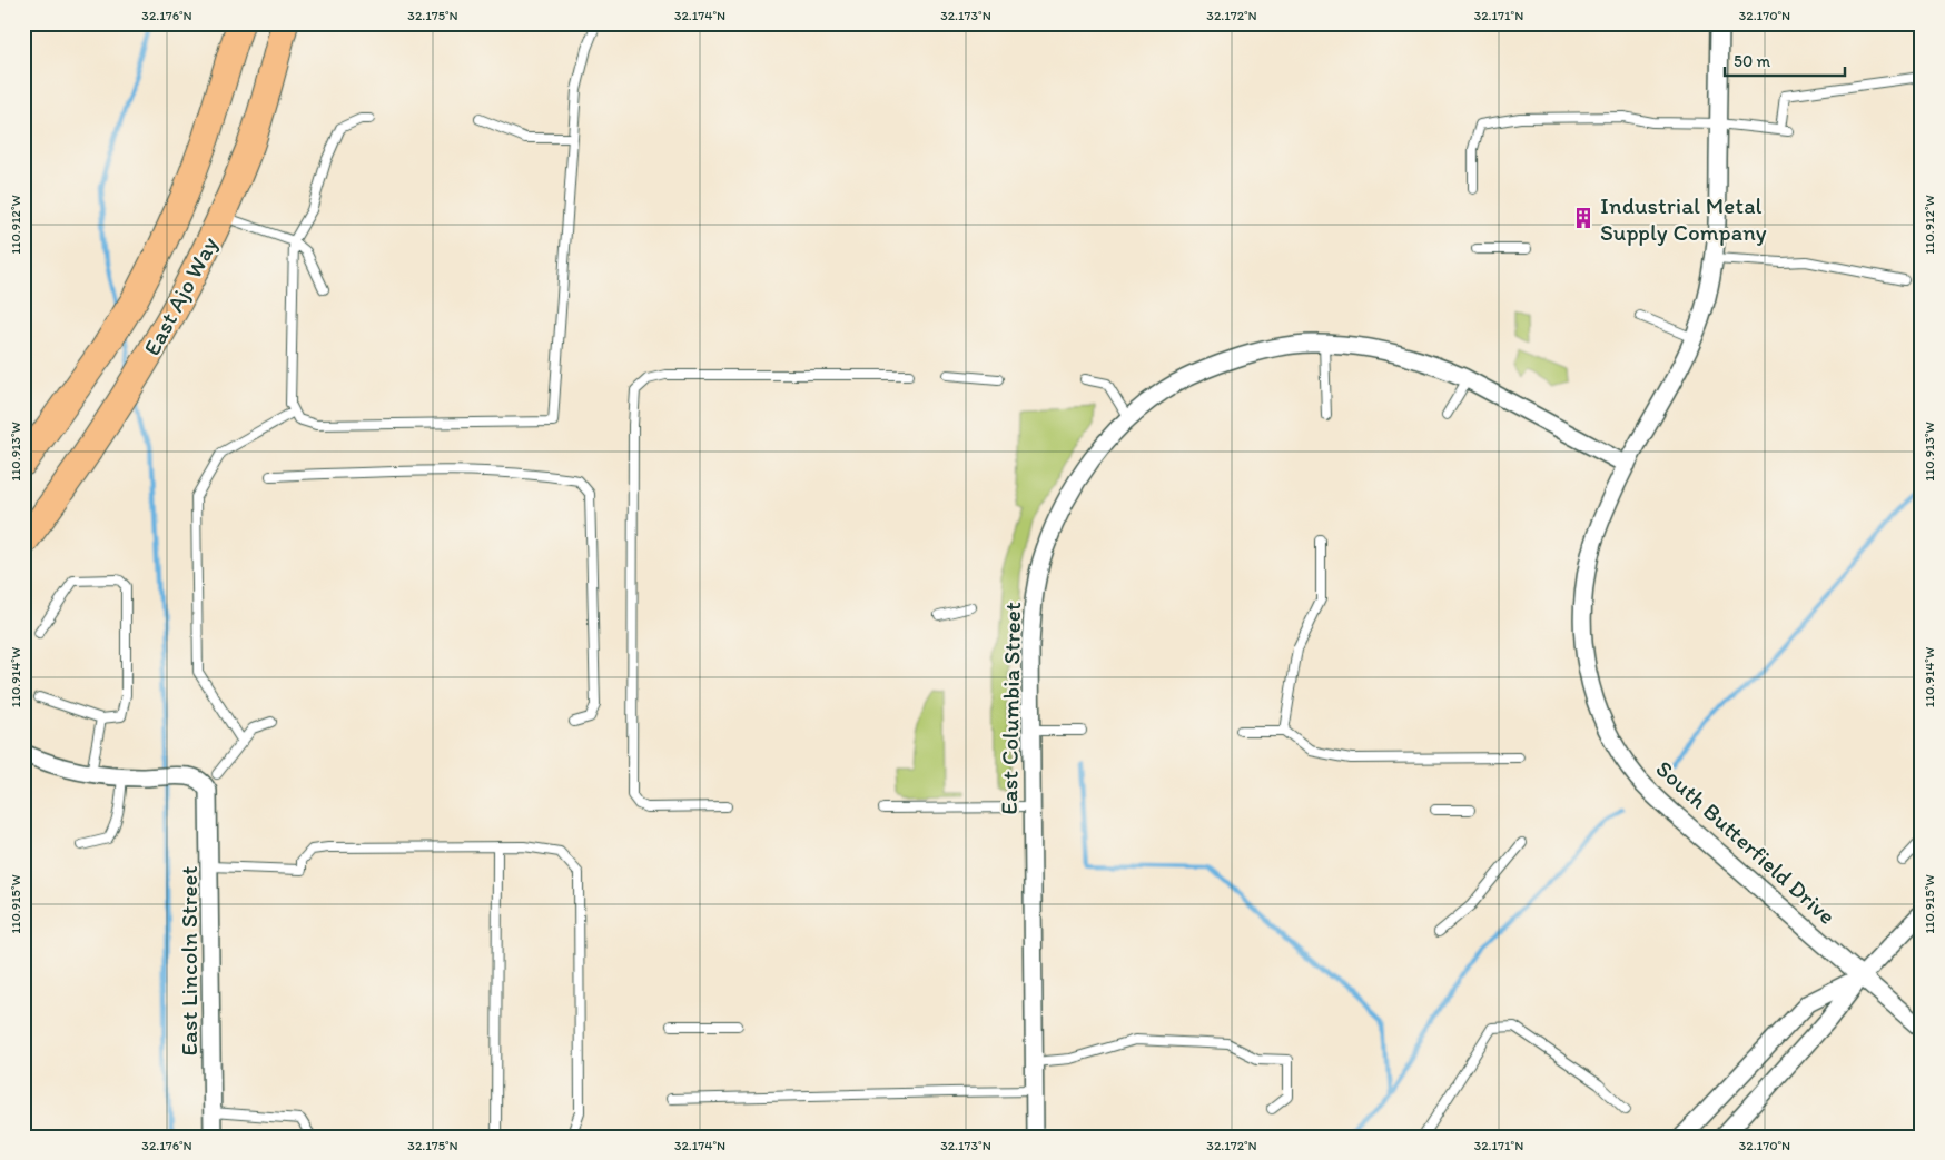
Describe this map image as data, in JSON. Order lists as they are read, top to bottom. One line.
{"streets":{"main road":["East Ajo Way"],"street":["East Columbia Street","South Butterfield Drive","East Lincoln Street"]},"crossings":[["East Columbia Street","South Butterfield Drive"]],"places":{"building":["Industrial Metal Supply Company"]},"scale_bar":"50 m","coordinates":["32.176°N","32.175°N","32.174°N","32.173°N","32.172°N","32.171°N","32.170°N","110.912°W","110.913°W","110.914°W","110.915°W"]}
